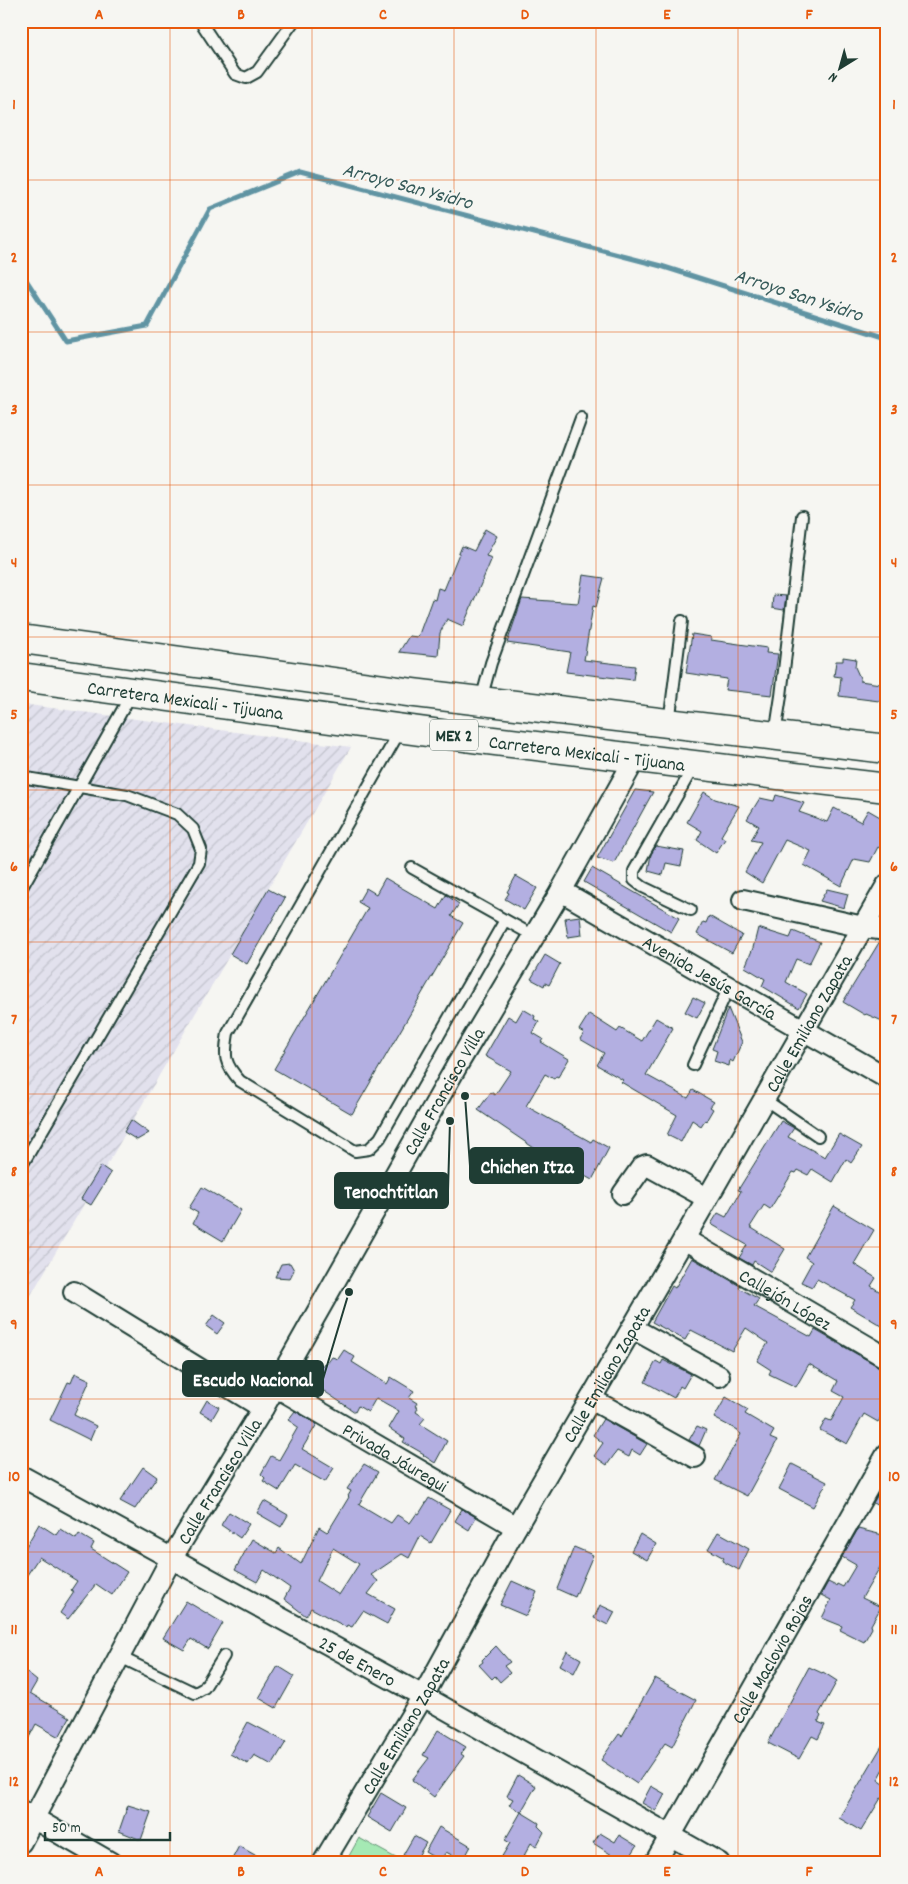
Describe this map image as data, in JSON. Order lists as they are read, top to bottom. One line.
{"streets":{"main road":["Carretera Mexicali - Tijuana","MEX 2"],"street":["Avenida Jesús García","Calle Emiliano Zapata","Calle Francisco Villa","Callejón López","Privada Jáuregui","Calle Maclovio Rojas","25 de Enero"]},"crossings":[["Carretera Mexicali - Tijuana","Calle Francisco Villa"],["Avenida Jesús García","Calle Emiliano Zapata"],["Avenida Jesús García","Calle Francisco Villa"],["Calle Emiliano Zapata","Callejón López"],["Calle Emiliano Zapata","Privada Jáuregui"],["Calle Emiliano Zapata","25 de Enero"],["Calle Francisco Villa","Privada Jáuregui"],["Calle Francisco Villa","25 de Enero"],["Calle Maclovio Rojas","25 de Enero"]],"water":["Arroyo San Ysidro"],"places":["Chichen Itza","Tenochtitlan","Escudo Nacional"],"scale_bar":"50 m","north":"bottom left","grid":{"columns":["A","B","C","D","E","F"],"rows":["1","2","3","4","5","6","7","8","9","10","11","12"]}}
